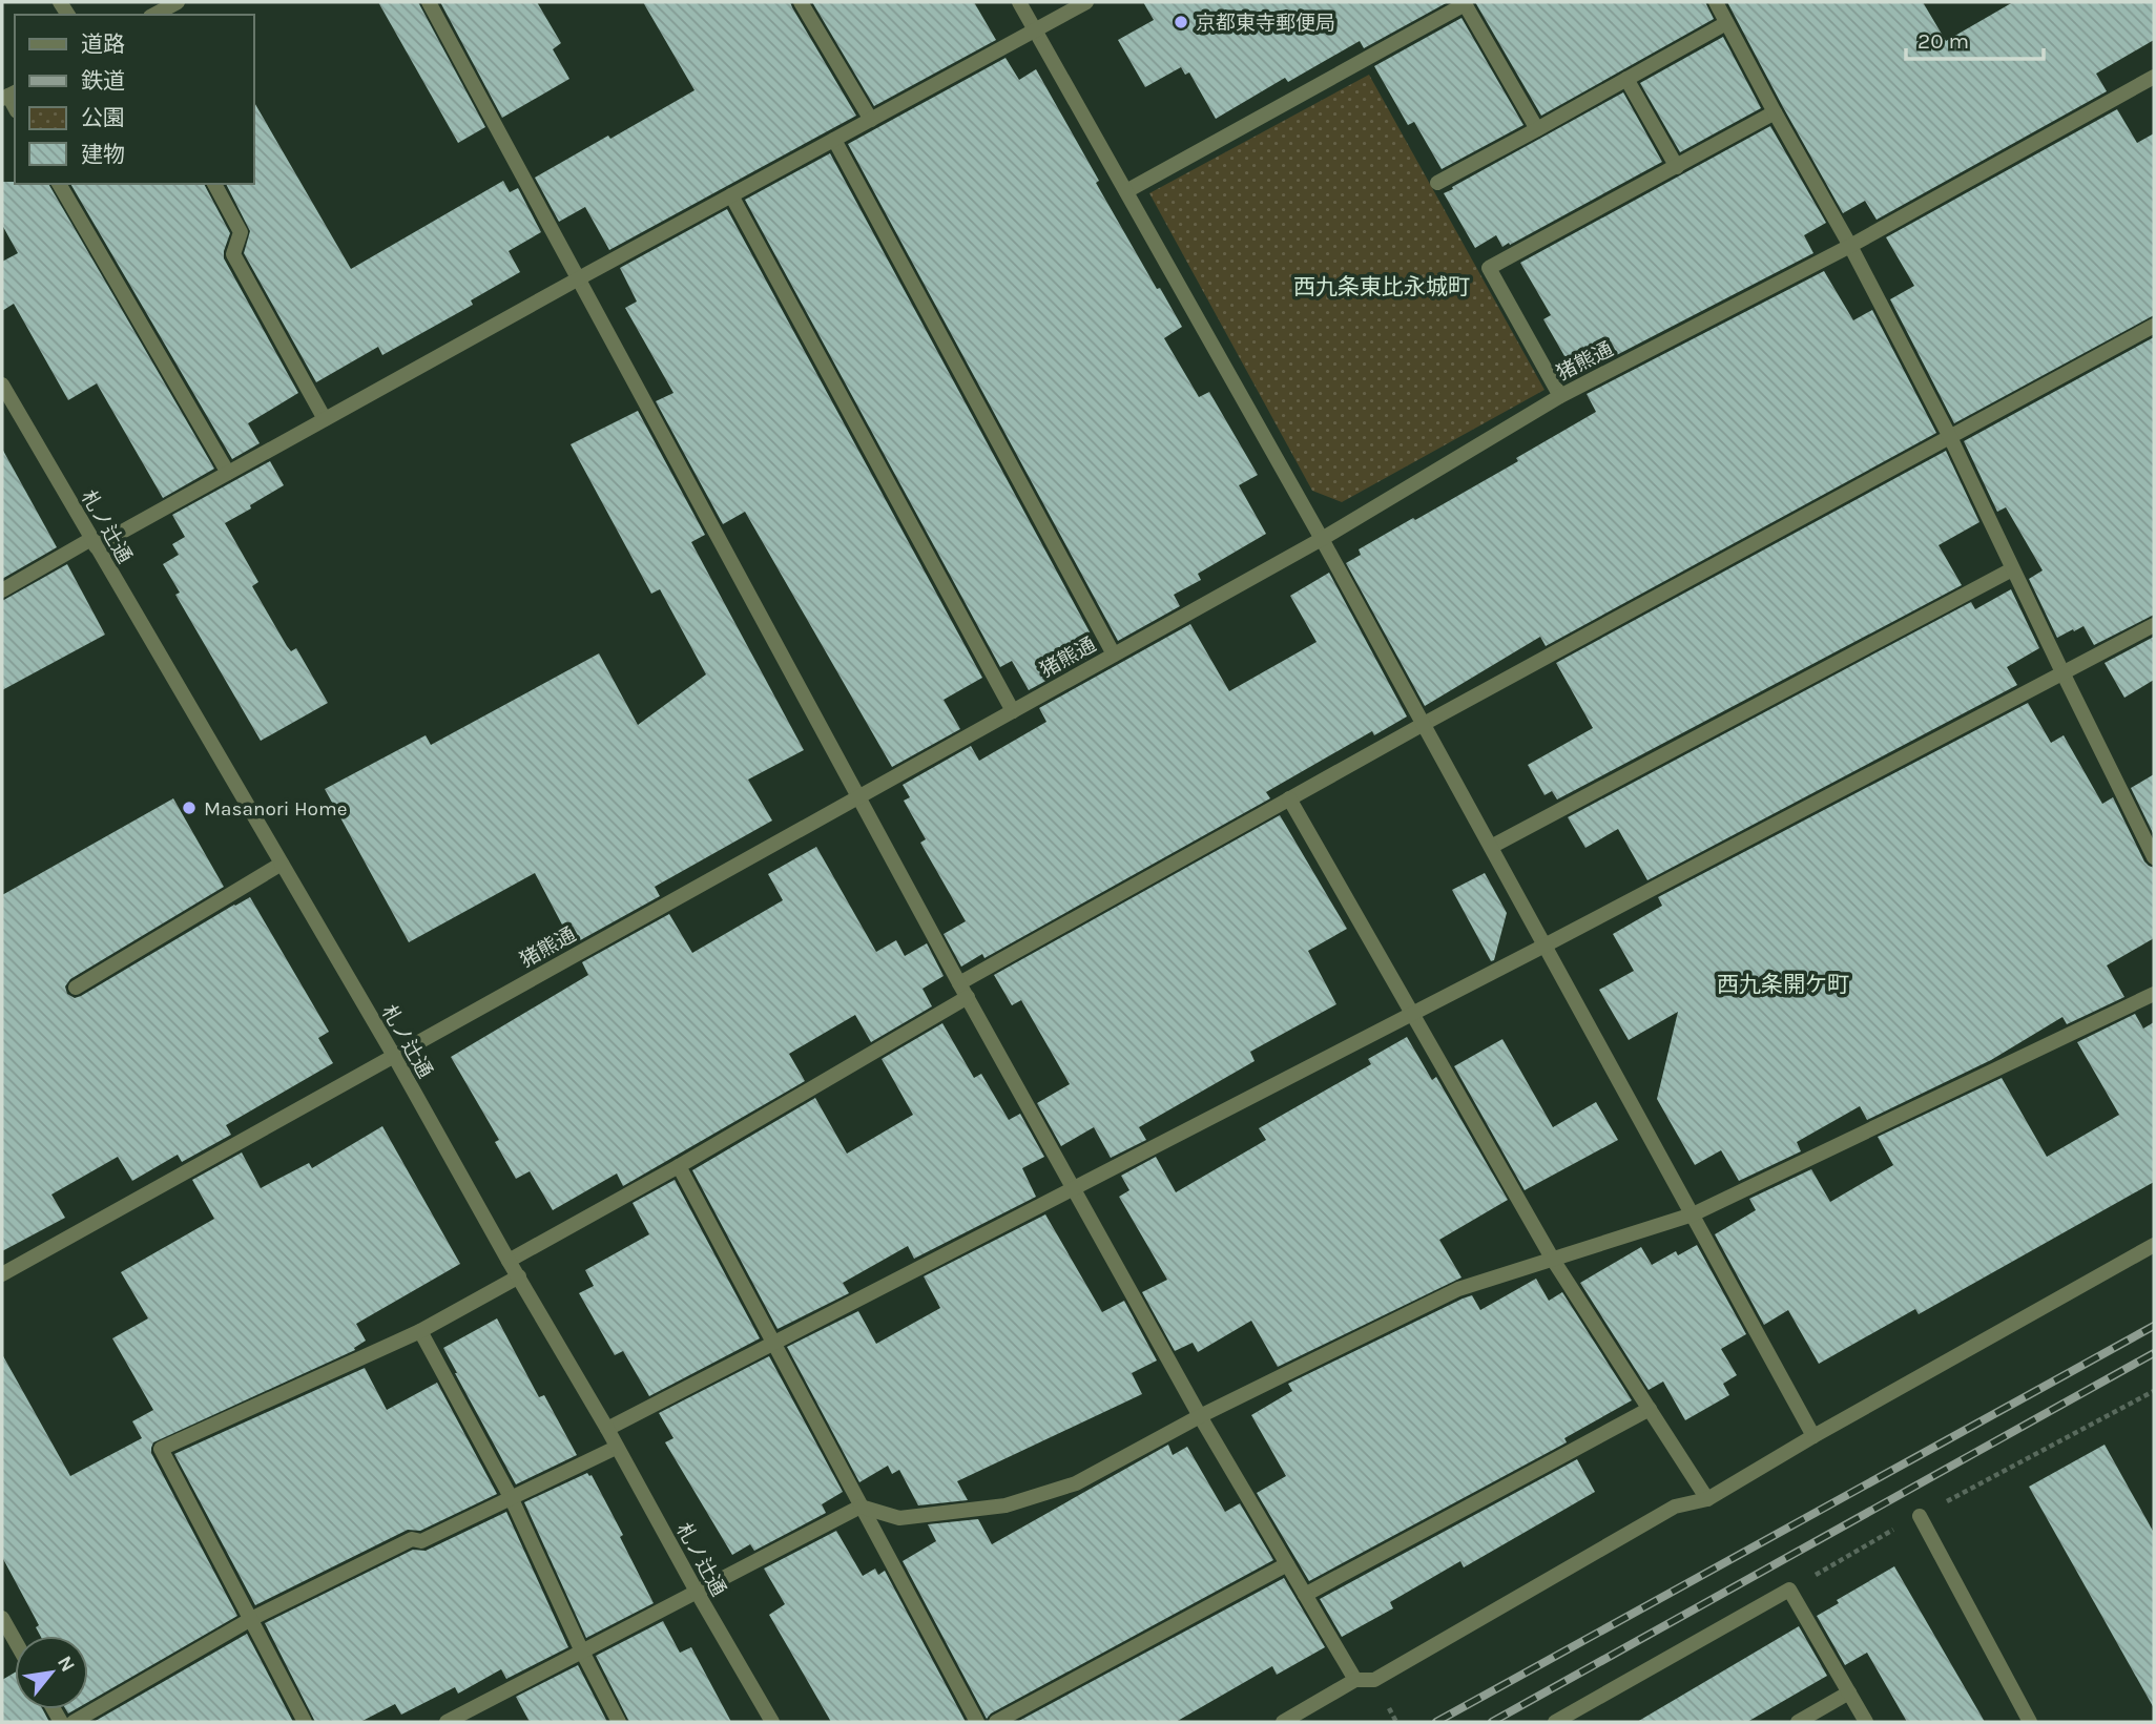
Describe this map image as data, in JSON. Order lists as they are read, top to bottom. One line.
{"streets":{"street":["猪熊通","札ノ辻通"]},"crossings":[["猪熊通","札ノ辻通"]],"districts":["西九条東比永城町","西九条開ケ町"],"places":["京都東寺郵便局","Masanori Home"],"legend":["道路","鉄道","公園","建物"],"scale_bar":"20 m","north":"top right"}
